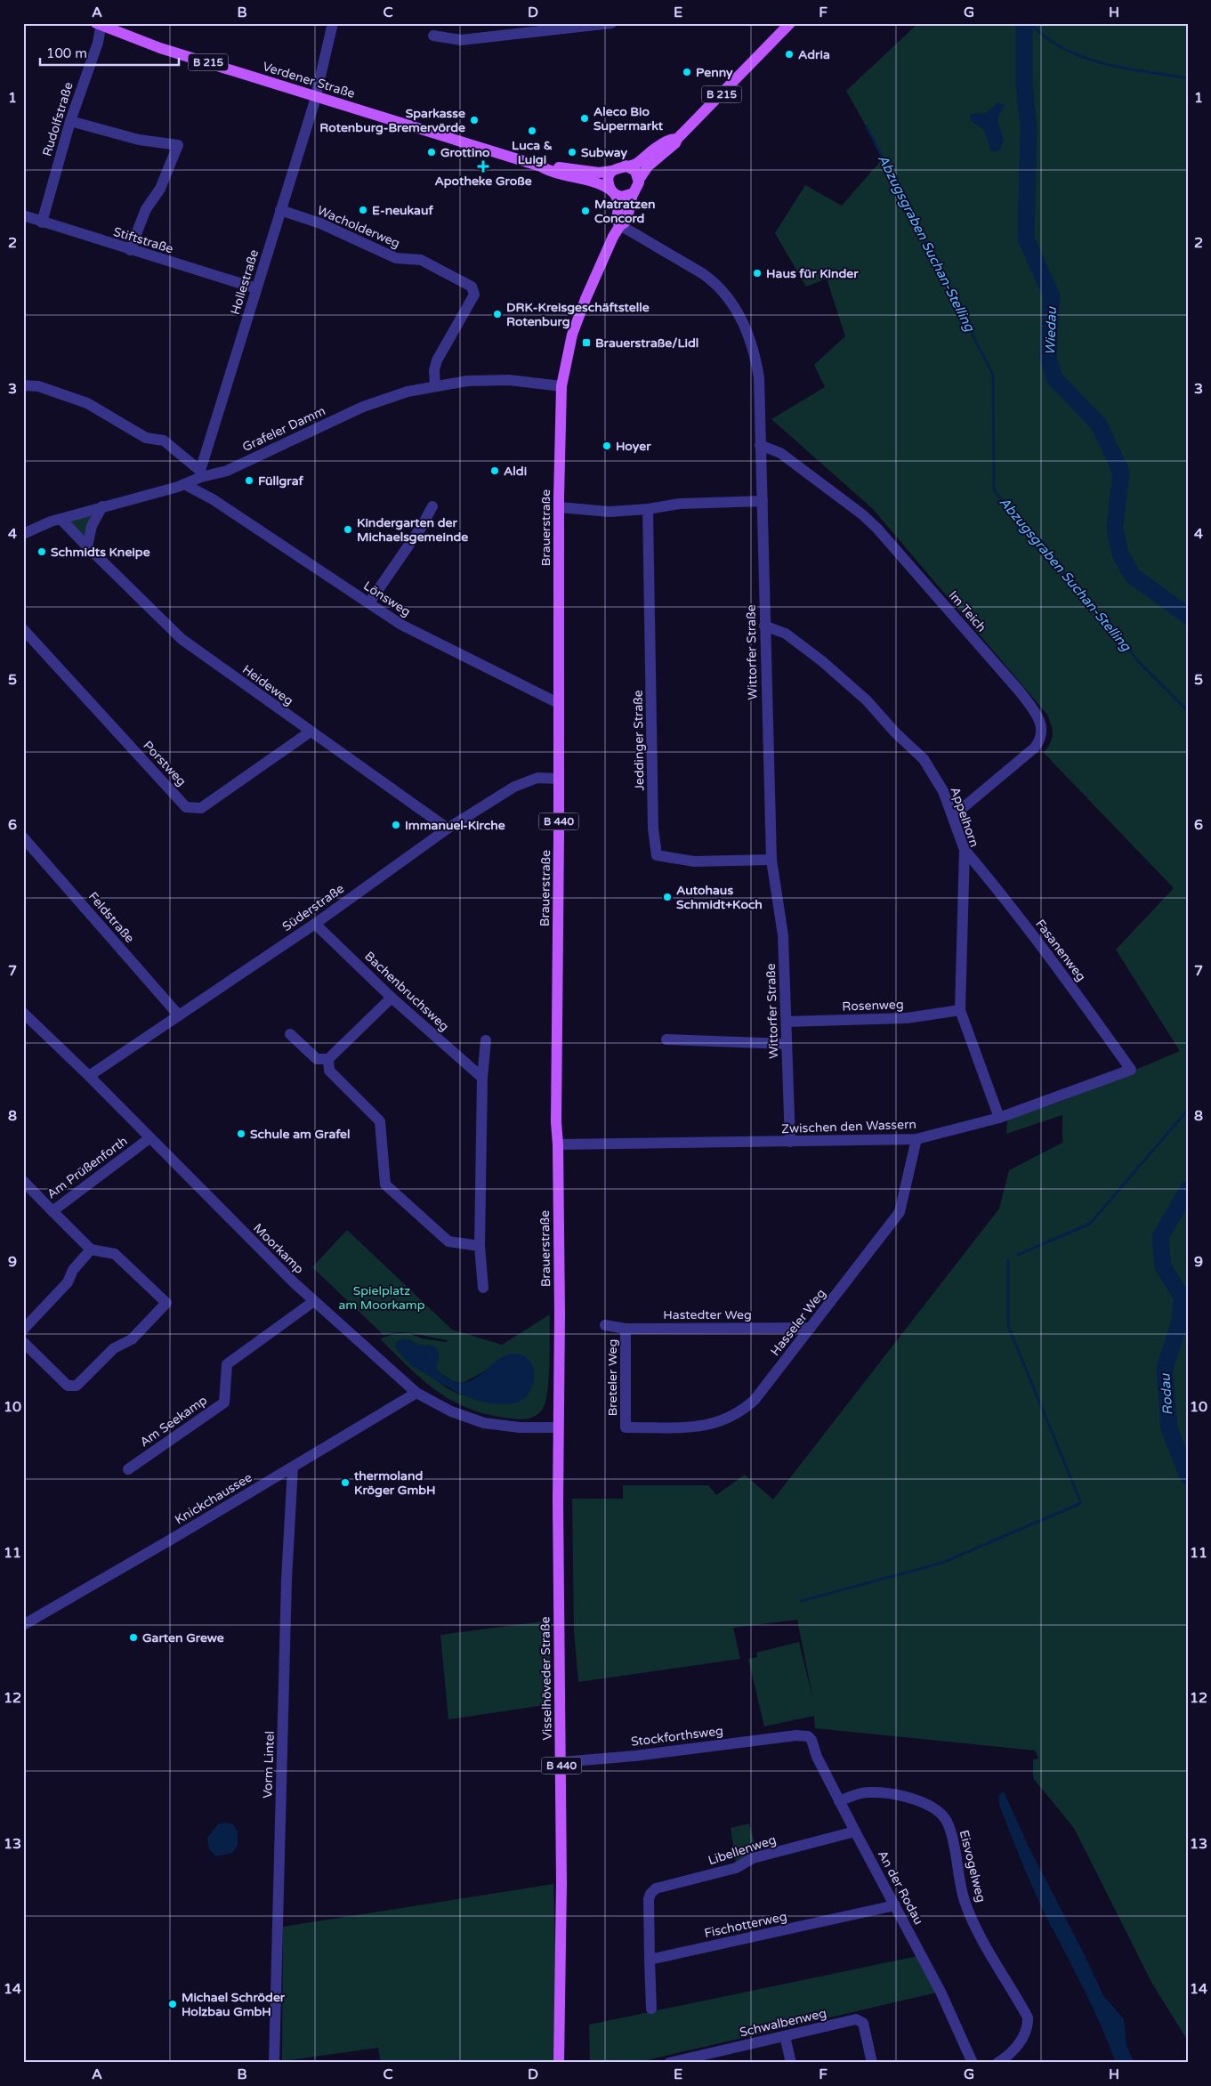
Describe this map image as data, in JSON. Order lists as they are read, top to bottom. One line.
{"streets":{"main road":["B 215","Verdener Straße","Brauerstraße","B 440","Visselhöveder Straße"],"street":["Rudolfstraße","Wacholderweg","Stiftstraße","Hollestraße","Grafeler Damm","Lönsweg","Im Teich","Wittorfer Straße","Heideweg","Jeddinger Straße","Porstweg","Appelhorn","Süderstraße","Feldstraße","Fasanenweg","Bachenbruchsweg","Rosenweg","Zwischen den Wassern","Am Prüßenforth","Moorkamp","Hastedter Weg","Hasseler Weg","Breteler Weg","Am Seekamp","Knickchaussee","Stockforthsweg","Vorm Lintel","Libellenweg","Eisvogelweg","An der Rodau","Fischotterweg","Schwalbenweg"]},"crossings":[["B 215","Verdener Straße"],["B 215","Brauerstraße"],["Verdener Straße","Rudolfstraße"],["Verdener Straße","Hollestraße"],["Verdener Straße","Brauerstraße"],["Rudolfstraße","Stiftstraße"],["Wacholderweg","Hollestraße"],["Wacholderweg","Grafeler Damm"],["Stiftstraße","Hollestraße"],["Hollestraße","Grafeler Damm"],["Grafeler Damm","Brauerstraße"],["Grafeler Damm","Lönsweg"],["Grafeler Damm","Heideweg"],["Brauerstraße","Lönsweg"],["Brauerstraße","Wittorfer Straße"],["Brauerstraße","Süderstraße"],["Brauerstraße","Zwischen den Wassern"],["Brauerstraße","Moorkamp"],["Brauerstraße","Visselhöveder Straße"],["Im Teich","Wittorfer Straße"],["Im Teich","Appelhorn"],["Wittorfer Straße","Jeddinger Straße"],["Wittorfer Straße","Appelhorn"],["Wittorfer Straße","Rosenweg"],["Wittorfer Straße","Zwischen den Wassern"],["Heideweg","Porstweg"],["Heideweg","Süderstraße"],["Appelhorn","Fasanenweg"],["Appelhorn","Rosenweg"],["Appelhorn","Zwischen den Wassern"],["Süderstraße","Feldstraße"],["Süderstraße","Bachenbruchsweg"],["Süderstraße","Moorkamp"],["Fasanenweg","Zwischen den Wassern"],["Zwischen den Wassern","Hasseler Weg"],["Am Prüßenforth","Moorkamp"],["Moorkamp","Am Seekamp"],["Moorkamp","Knickchaussee"],["Moorkamp","Visselhöveder Straße"],["Hastedter Weg","Hasseler Weg"],["Hastedter Weg","Breteler Weg"],["Hasseler Weg","Breteler Weg"],["Knickchaussee","Vorm Lintel"],["Visselhöveder Straße","Stockforthsweg"],["Stockforthsweg","An der Rodau"],["Libellenweg","An der Rodau"],["Libellenweg","Fischotterweg"],["Eisvogelweg","An der Rodau"],["An der Rodau","Fischotterweg"]],"water":["Abzugsgraben Suchan-Stelling","Wiedau","Rodau"],"parks":["Spielplatz am Moorkamp"],"places":{"other":["Adria","Penny","Aleco Bio Supermarkt","Sparkasse Rotenburg-Bremervörde","Luca & Luigi","Grottino","Subway","E-neukauf","Matratzen Concord","Haus für Kinder","DRK-Kreisgeschäftstelle Rotenburg","Hoyer","Aldi","Füllgraf","Kindergarten der Michaelsgemeinde","Schmidts Kneipe","Immanuel-Kirche","Autohaus Schmidt+Koch","Schule am Grafel","thermoland Kröger GmbH","Garten Grewe","Michael Schröder Holzbau GmbH"],"health":["Apotheke Große"],"transit":["Brauerstraße/Lidl"]},"scale_bar":"100 m","grid":{"columns":["A","B","C","D","E","F","G","H"],"rows":["1","2","3","4","5","6","7","8","9","10","11","12","13","14"]}}
